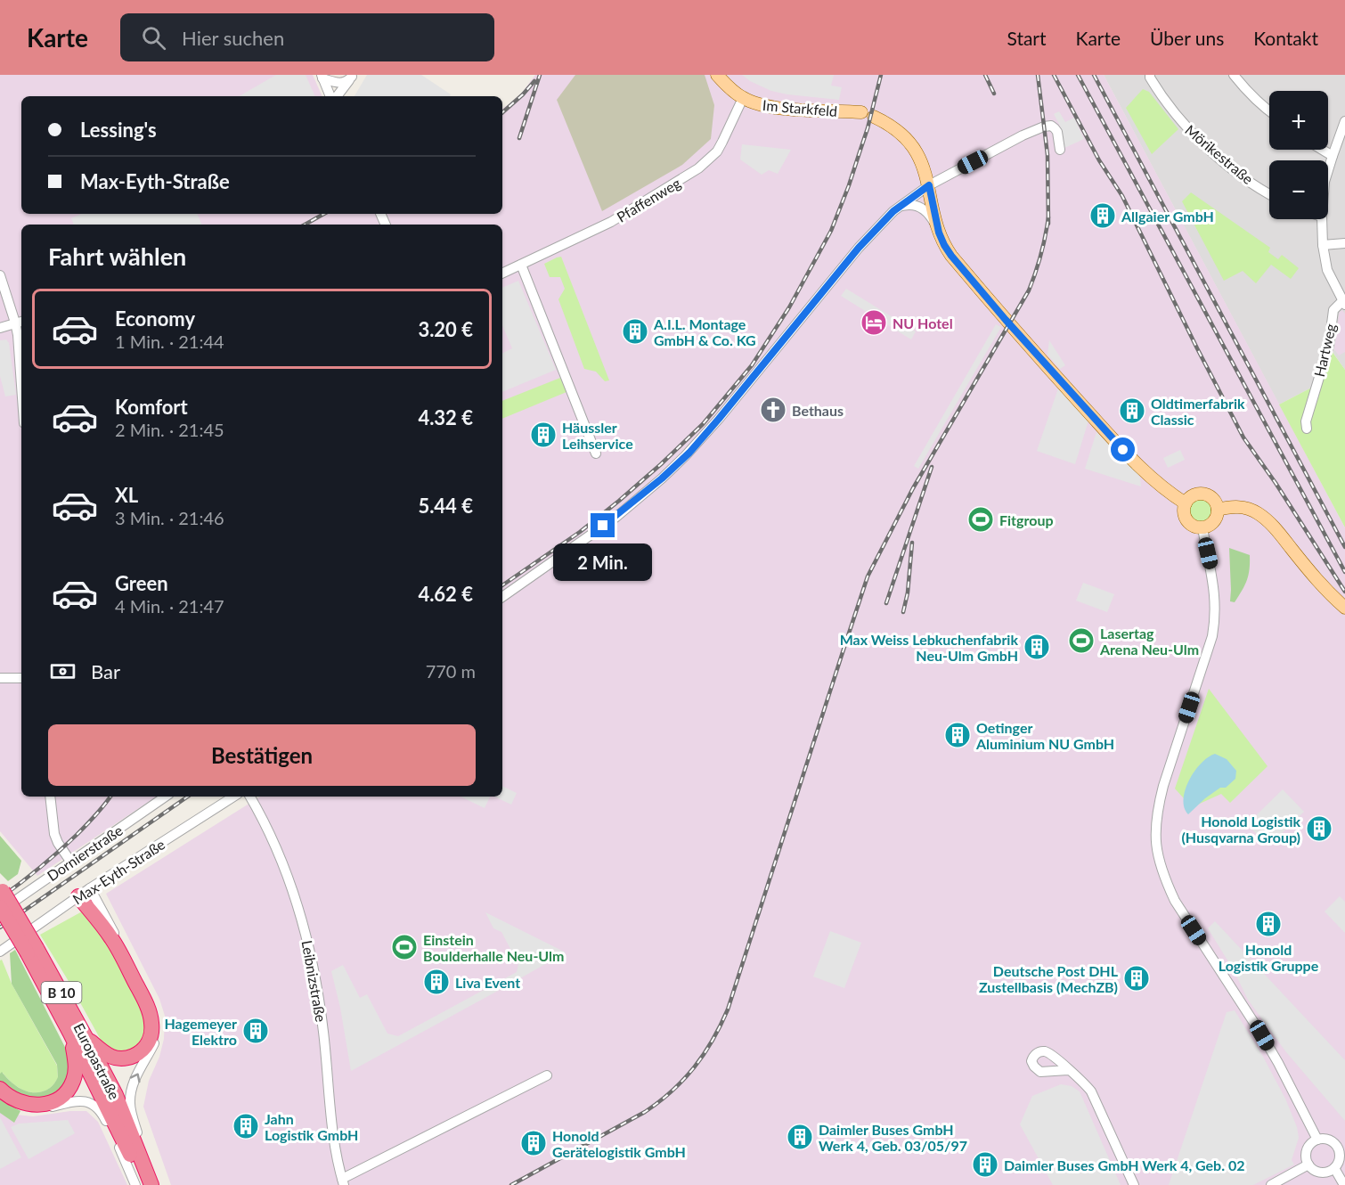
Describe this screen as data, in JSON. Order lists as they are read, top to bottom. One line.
{"streets":{"highway":["B 10","Europastraße"],"main road":["Im Starkfeld"],"street":["Mörikestraße","Pfaffenweg","Hartweg","Dornierstraße","Max-Eyth-Straße","Leibnizstraße"]},"crossings":[["Im Starkfeld","Pfaffenweg"],["Dornierstraße","Europastraße"],["B 10","Europastraße"]],"places":{"building":["Allgaier GmbH","A.I.L. Montage GmbH & Co. KG","Oldtimerfabrik Classic","Häussler Leihservice","Max Weiss Lebkuchenfabrik Neu-Ulm GmbH","Oetinger Aluminium NU GmbH","Honold Logistik (Husqvarna Group)","Honold Logistik Gruppe","Deutsche Post DHL Zustellbasis (MechZB)","Liva Event","Hagemeyer Elektro","Jahn Logistik GmbH","Daimler Buses GmbH Werk 4, Geb. 03/05/97","Honold Gerätelogistik GmbH","Daimler Buses GmbH Werk 4, Geb. 02"],"hotel":["NU Hotel"],"church":["Bethaus"],"sports":["Fitgroup","Lasertag Arena Neu-Ulm","Einstein Boulderhalle Neu-Ulm"]},"page":{"header":"Karte","search":"Hier suchen","nav":["Start","Karte","Über uns","Kontakt"],"map_buttons":["+","−"],"banner":["Lessing's","Max-Eyth-Straße"],"heading":"Fahrt wählen","list":[{"name":"Economy","note":"1 Min. · 21:44","value":"3.20 €"},{"name":"Komfort","note":"2 Min. · 21:45","value":"4.32 €"},{"name":"XL","note":"3 Min. · 21:46","value":"5.44 €"},{"name":"Green","note":"4 Min. · 21:47","value":"4.62 €"}],"bubble":"2 Min.","pay":["Bar","770 m"],"buttons":"Bestätigen"}}
